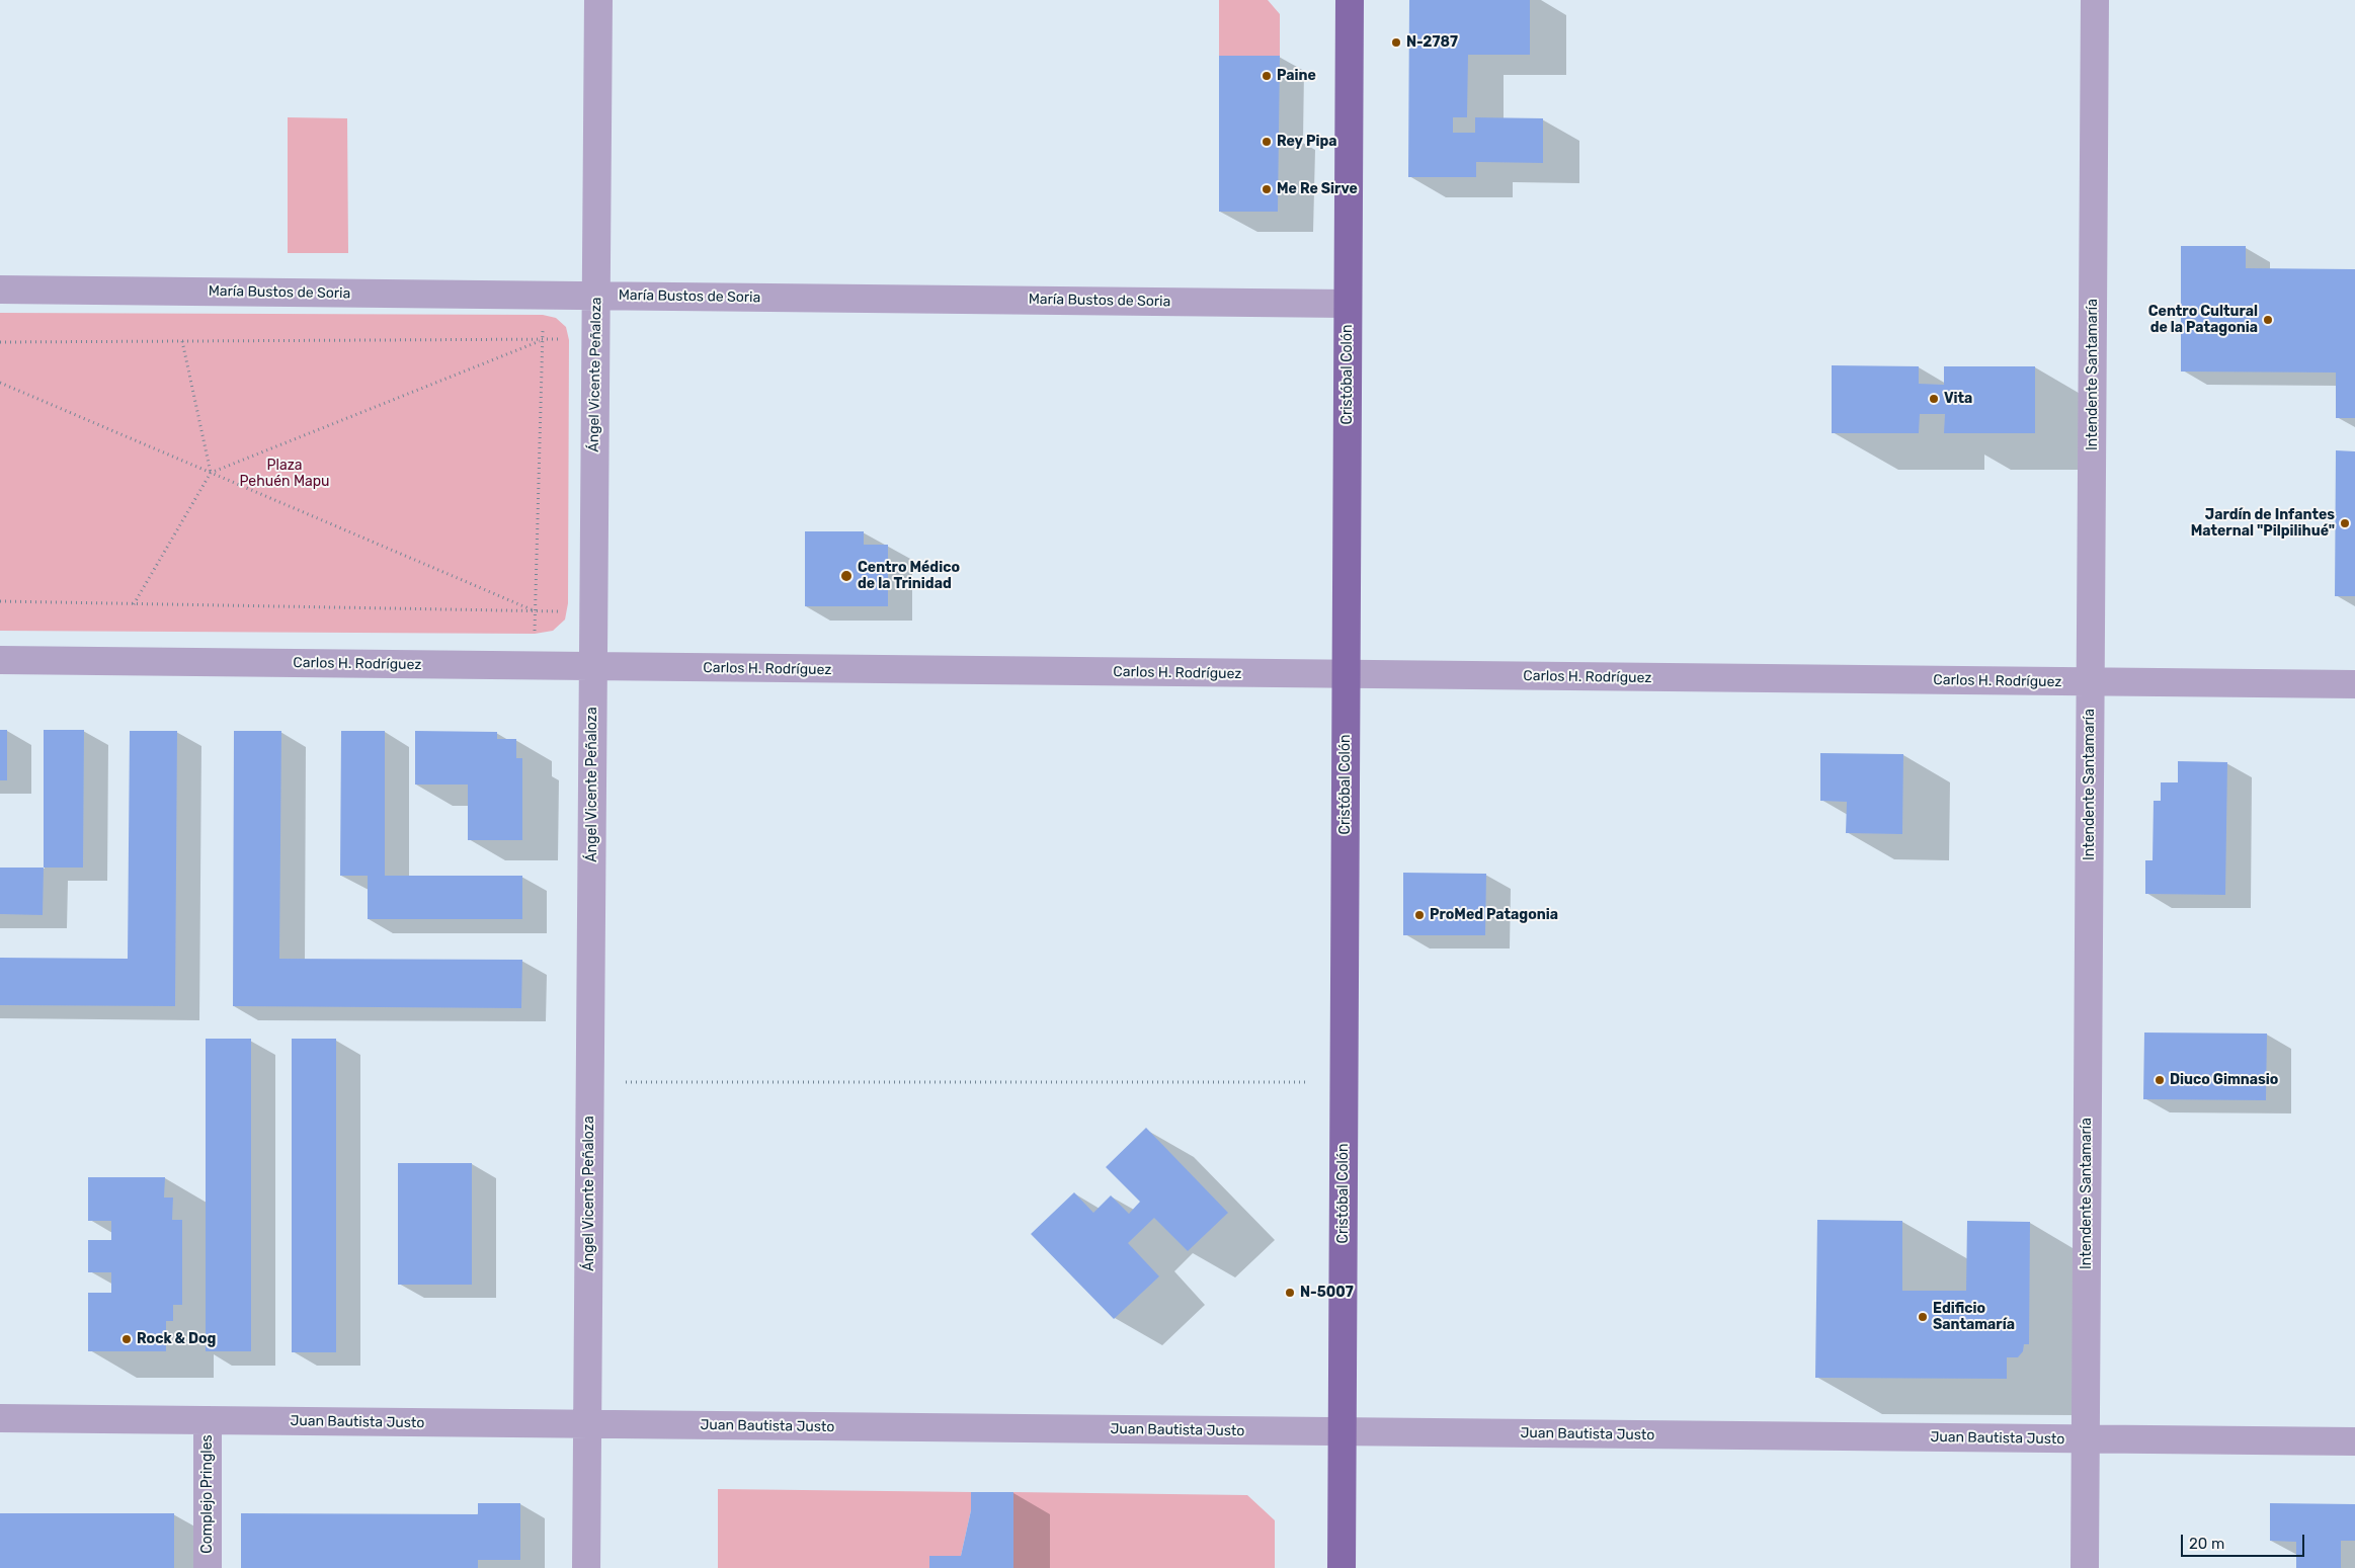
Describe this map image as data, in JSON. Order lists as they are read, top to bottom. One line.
{"streets":{"main road":["Cristóbal Colón"],"street":["María Bustos de Soria","Ángel Vicente Peñaloza","Intendente Santamaría","Carlos H. Rodríguez","Juan Bautista Justo","Complejo Pringles"]},"crossings":[["María Bustos de Soria","Ángel Vicente Peñaloza"],["María Bustos de Soria","Cristóbal Colón"],["Ángel Vicente Peñaloza","Carlos H. Rodríguez"],["Ángel Vicente Peñaloza","Juan Bautista Justo"],["Cristóbal Colón","Carlos H. Rodríguez"],["Cristóbal Colón","Juan Bautista Justo"],["Intendente Santamaría","Carlos H. Rodríguez"],["Intendente Santamaría","Juan Bautista Justo"],["Juan Bautista Justo","Complejo Pringles"]],"parks":["Plaza Pehuén Mapu"],"places":["N-2787","Paine","Rey Pipa","Me Re Sirve","Centro Cultural de la Patagonia","Vita","Jardín de Infantes Maternal \"Pilpilihué\"","Centro Médico de la Trinidad","ProMed Patagonia","Diuco Gimnasio","N-5007","Edificio Santamaría","Rock & Dog"],"scale_bar":"20 m"}
